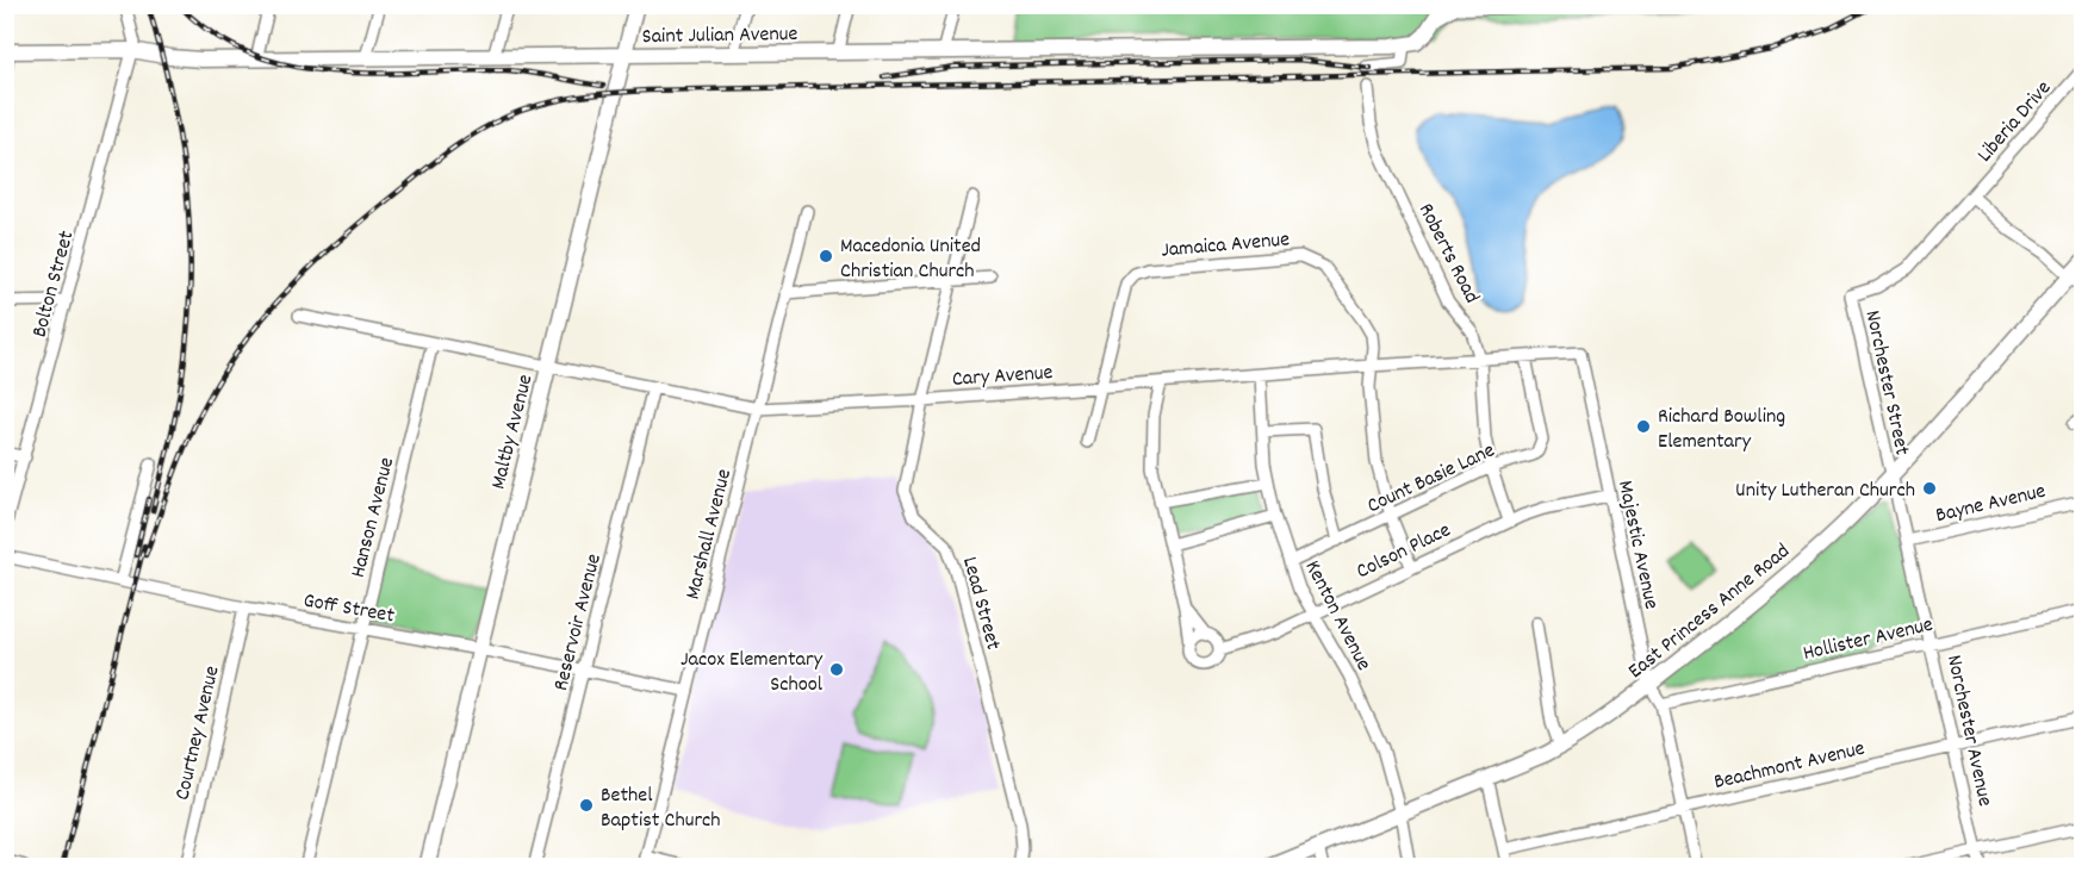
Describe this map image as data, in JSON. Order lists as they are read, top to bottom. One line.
{"streets":{"street":["Saint Julian Avenue","Liberia Drive","Jamaica Avenue","Roberts Road","Bolton Street","Cary Avenue","Norchester Street","Maltby Avenue","Count Basie Lane","Bayne Avenue","Hanson Avenue","Marshall Avenue","Majestic Avenue","Colson Place","Lead Street","Goff Street","East Princess Anne Road","Kenton Avenue","Reservoir Avenue","Hollister Avenue","Norchester Avenue","Courtney Avenue","Beachmont Avenue"]},"crossings":[["Saint Julian Avenue","Bolton Street"],["Saint Julian Avenue","Maltby Avenue"],["Liberia Drive","Norchester Street"],["Jamaica Avenue","Cary Avenue"],["Roberts Road","Cary Avenue"],["Roberts Road","Count Basie Lane"],["Roberts Road","Colson Place"],["Cary Avenue","Maltby Avenue"],["Cary Avenue","Count Basie Lane"],["Cary Avenue","Hanson Avenue"],["Cary Avenue","Marshall Avenue"],["Cary Avenue","Majestic Avenue"],["Cary Avenue","Lead Street"],["Cary Avenue","Kenton Avenue"],["Cary Avenue","Reservoir Avenue"],["Norchester Street","East Princess Anne Road"],["Norchester Street","Norchester Avenue"],["Maltby Avenue","Goff Street"],["Count Basie Lane","Kenton Avenue"],["Bayne Avenue","Norchester Avenue"],["Hanson Avenue","Goff Street"],["Marshall Avenue","Goff Street"],["Majestic Avenue","Colson Place"],["Majestic Avenue","East Princess Anne Road"],["Majestic Avenue","Hollister Avenue"],["Majestic Avenue","Beachmont Avenue"],["Colson Place","Kenton Avenue"],["Goff Street","Reservoir Avenue"],["Goff Street","Courtney Avenue"],["East Princess Anne Road","Kenton Avenue"],["East Princess Anne Road","Norchester Avenue"],["Hollister Avenue","Norchester Avenue"],["Norchester Avenue","Beachmont Avenue"]],"places":["Macedonia United Christian Church","Richard Bowling Elementary","Unity Lutheran Church","Jacox Elementary School","Bethel Baptist Church"]}
